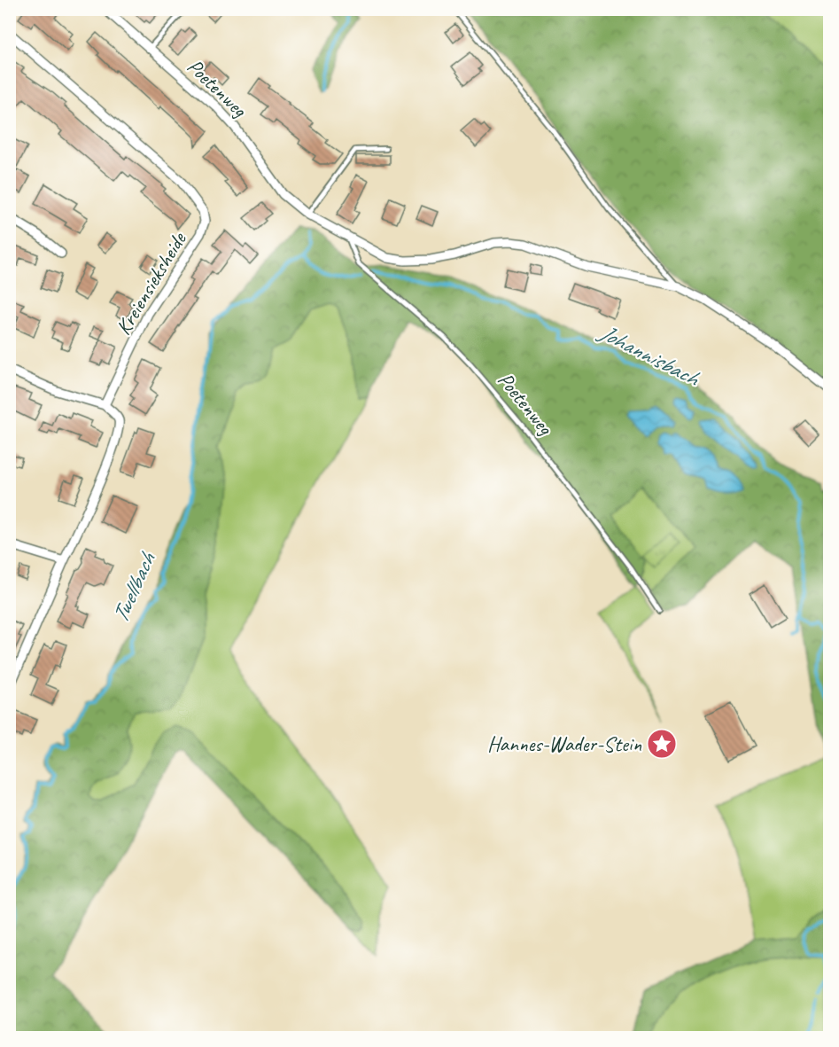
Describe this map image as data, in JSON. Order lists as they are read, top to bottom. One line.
{"streets":{"street":["Poetenweg","Kreiensieksheide"]},"water":["Johannisbach","Twellbach"],"places":{"place":["Hannes-Wader-Stein"]}}
